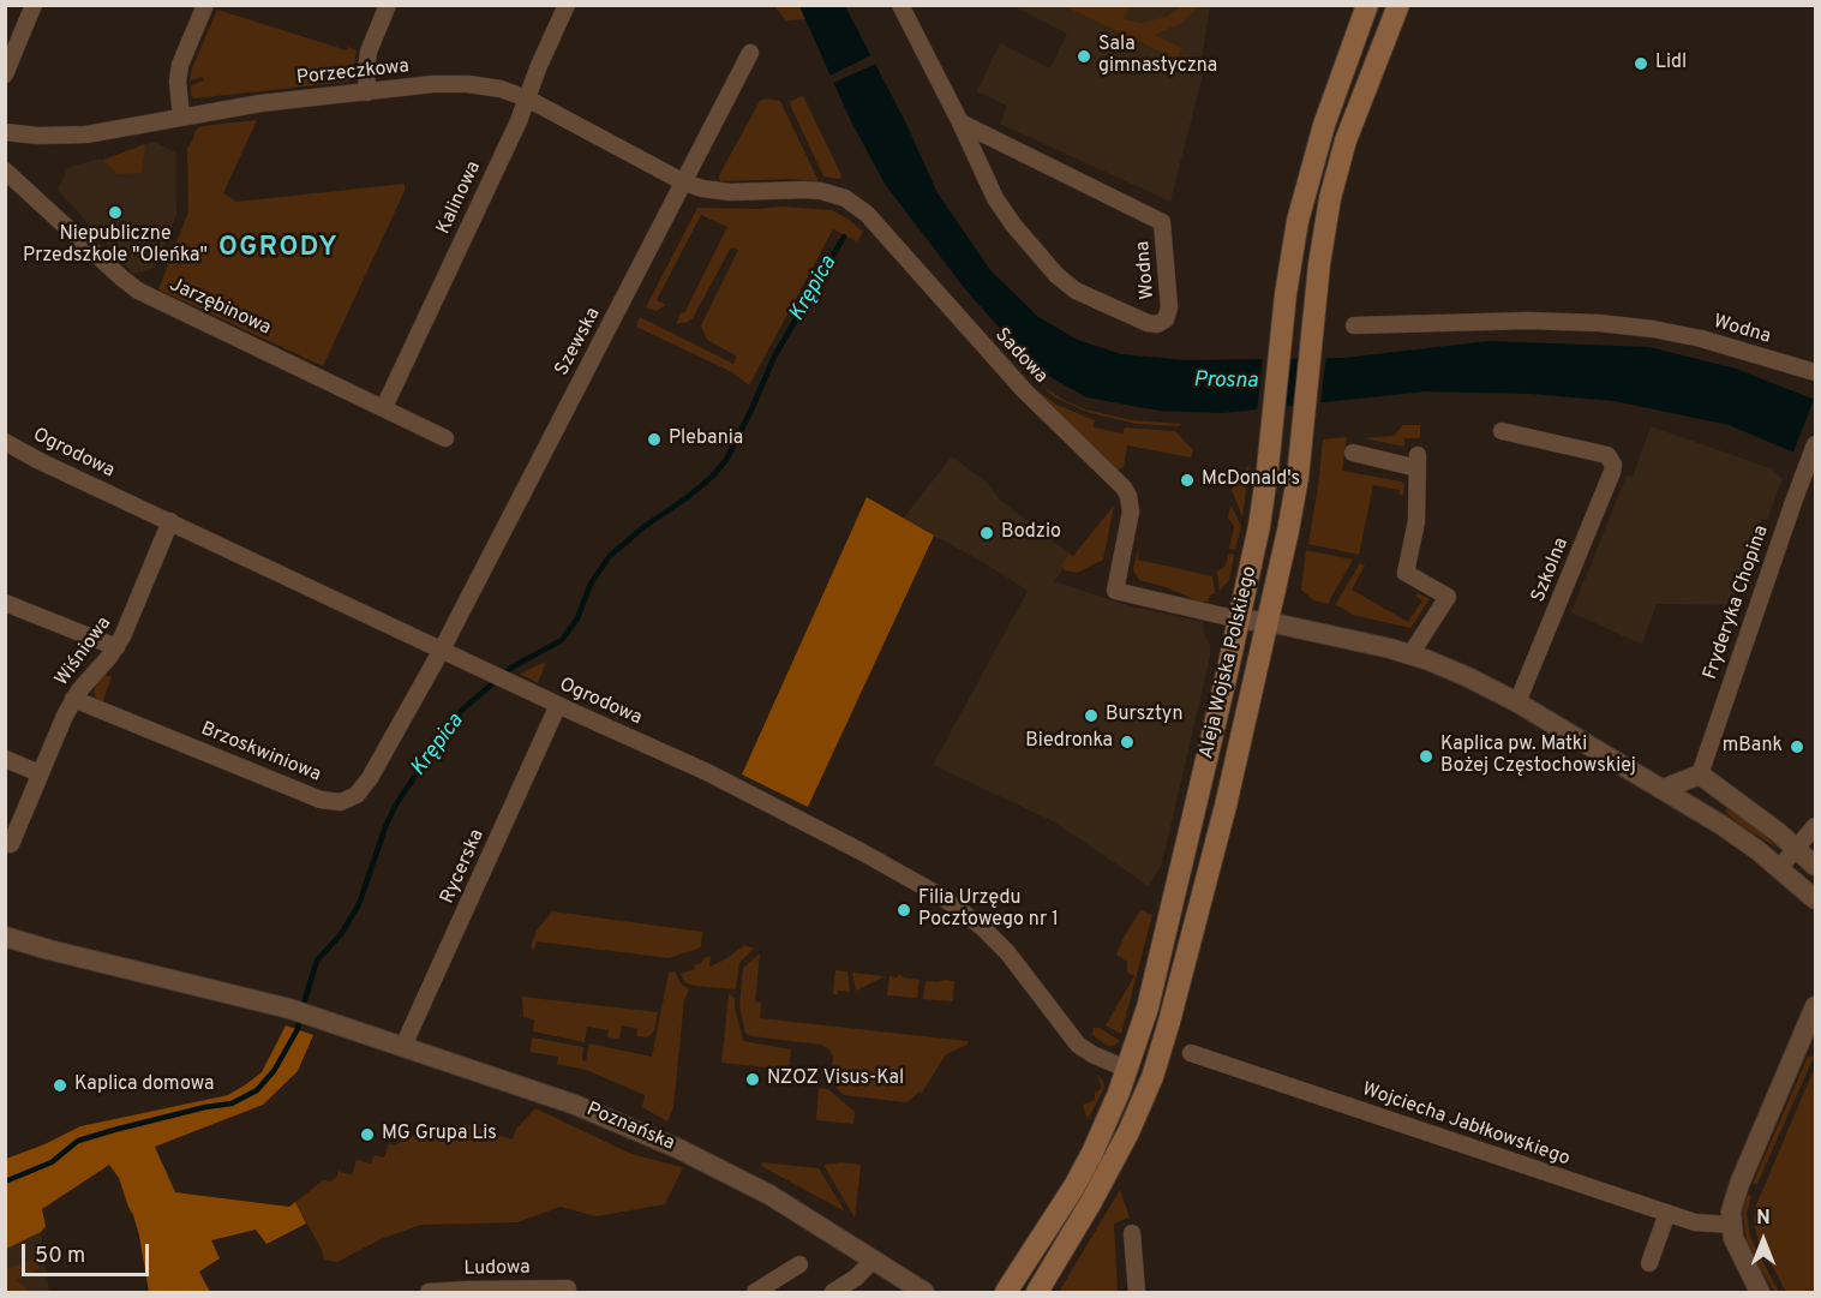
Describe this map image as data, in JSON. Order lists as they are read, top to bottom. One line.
{"streets":{"main road":["Aleja Wojska Polskiego"],"street":["Porzeczkowa","Kalinowa","Wodna","Jarzębinowa","Szewska","Sadowa","Ogrodowa","Szkolna","Fryderyka Chopina","Wiśniowa","Brzoskwiniowa","Rycerska","Wojciecha Jabłkowskiego","Poznańska","Ludowa"]},"crossings":[["Porzeczkowa","Kalinowa"],["Porzeczkowa","Szewska"],["Porzeczkowa","Sadowa"],["Kalinowa","Jarzębinowa"],["Szewska","Sadowa"],["Szewska","Ogrodowa"],["Szewska","Brzoskwiniowa"],["Sadowa","Aleja Wojska Polskiego"],["Ogrodowa","Wiśniowa"],["Ogrodowa","Aleja Wojska Polskiego"],["Ogrodowa","Brzoskwiniowa"],["Ogrodowa","Rycerska"],["Wiśniowa","Brzoskwiniowa"],["Rycerska","Poznańska"]],"districts":["OGRODY"],"water":["Krępica","Prosna"],"places":["Sala gimnastyczna","Lidl","Niepubliczne Przedszkole \"Oleńka\"","Plebania","McDonald's","Bodzio","Bursztyn","Biedronka","mBank","Kaplica pw. Matki Bożej Częstochowskiej","Filia Urzędu Pocztowego nr 1","NZOZ Visus-Kal","Kaplica domowa","MG Grupa Lis"],"scale_bar":"50 m","north":"top"}
